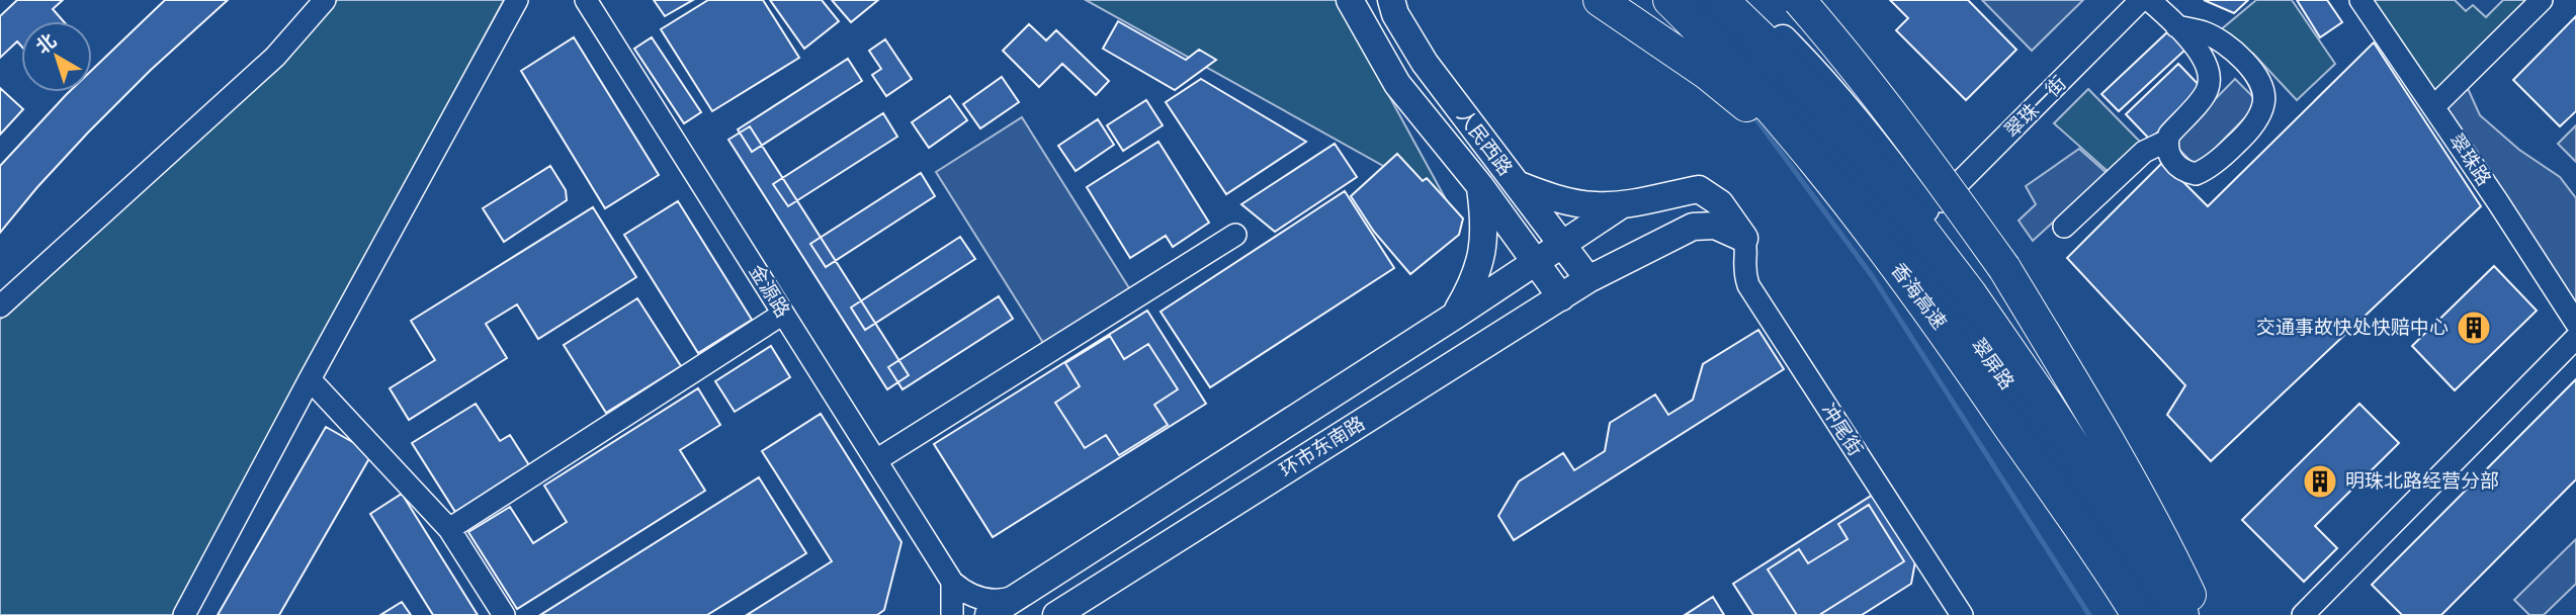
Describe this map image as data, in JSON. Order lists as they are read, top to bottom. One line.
{"streets":{"highway":["香海高速"],"main road":["人民西路","翠屏路","环市东南路"],"street":["翠珠一街","翠珠路","金源路","冲尾街"]},"crossings":[["翠珠一街","翠屏路"],["人民西路","环市东南路"],["冲尾街","环市东南路"]],"places":{"building":["交通事故快处快赔中心","明珠北路经营分部"]},"north":"top left"}
